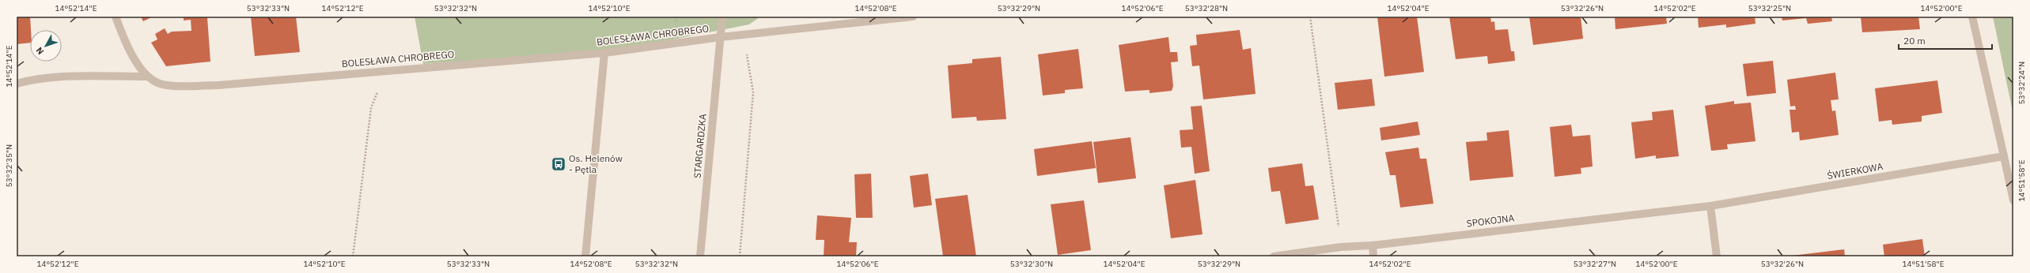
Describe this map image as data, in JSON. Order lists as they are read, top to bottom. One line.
{"streets":{"street":["BOLESŁAWA CHROBREGO","STARGARDZKA","ŚWIERKOWA","SPOKOJNA"]},"crossings":[["BOLESŁAWA CHROBREGO","STARGARDZKA"],["ŚWIERKOWA","SPOKOJNA"]],"places":{"bus stop":["Os. Helenów - Pętla"]},"scale_bar":"20 m","north":"bottom left","coordinates":["14°52'14\"E","53°32'33\"N","14°52'12\"E","53°32'32\"N","14°52'10\"E","14°52'08\"E","53°32'29\"N","14°52'06\"E","53°32'28\"N","14°52'04\"E","53°32'26\"N","14°52'02\"E","53°32'25\"N","14°52'00\"E","53°32'24\"N","53°32'35\"N","14°51'58\"E","53°32'30\"N","53°32'27\"N"]}
